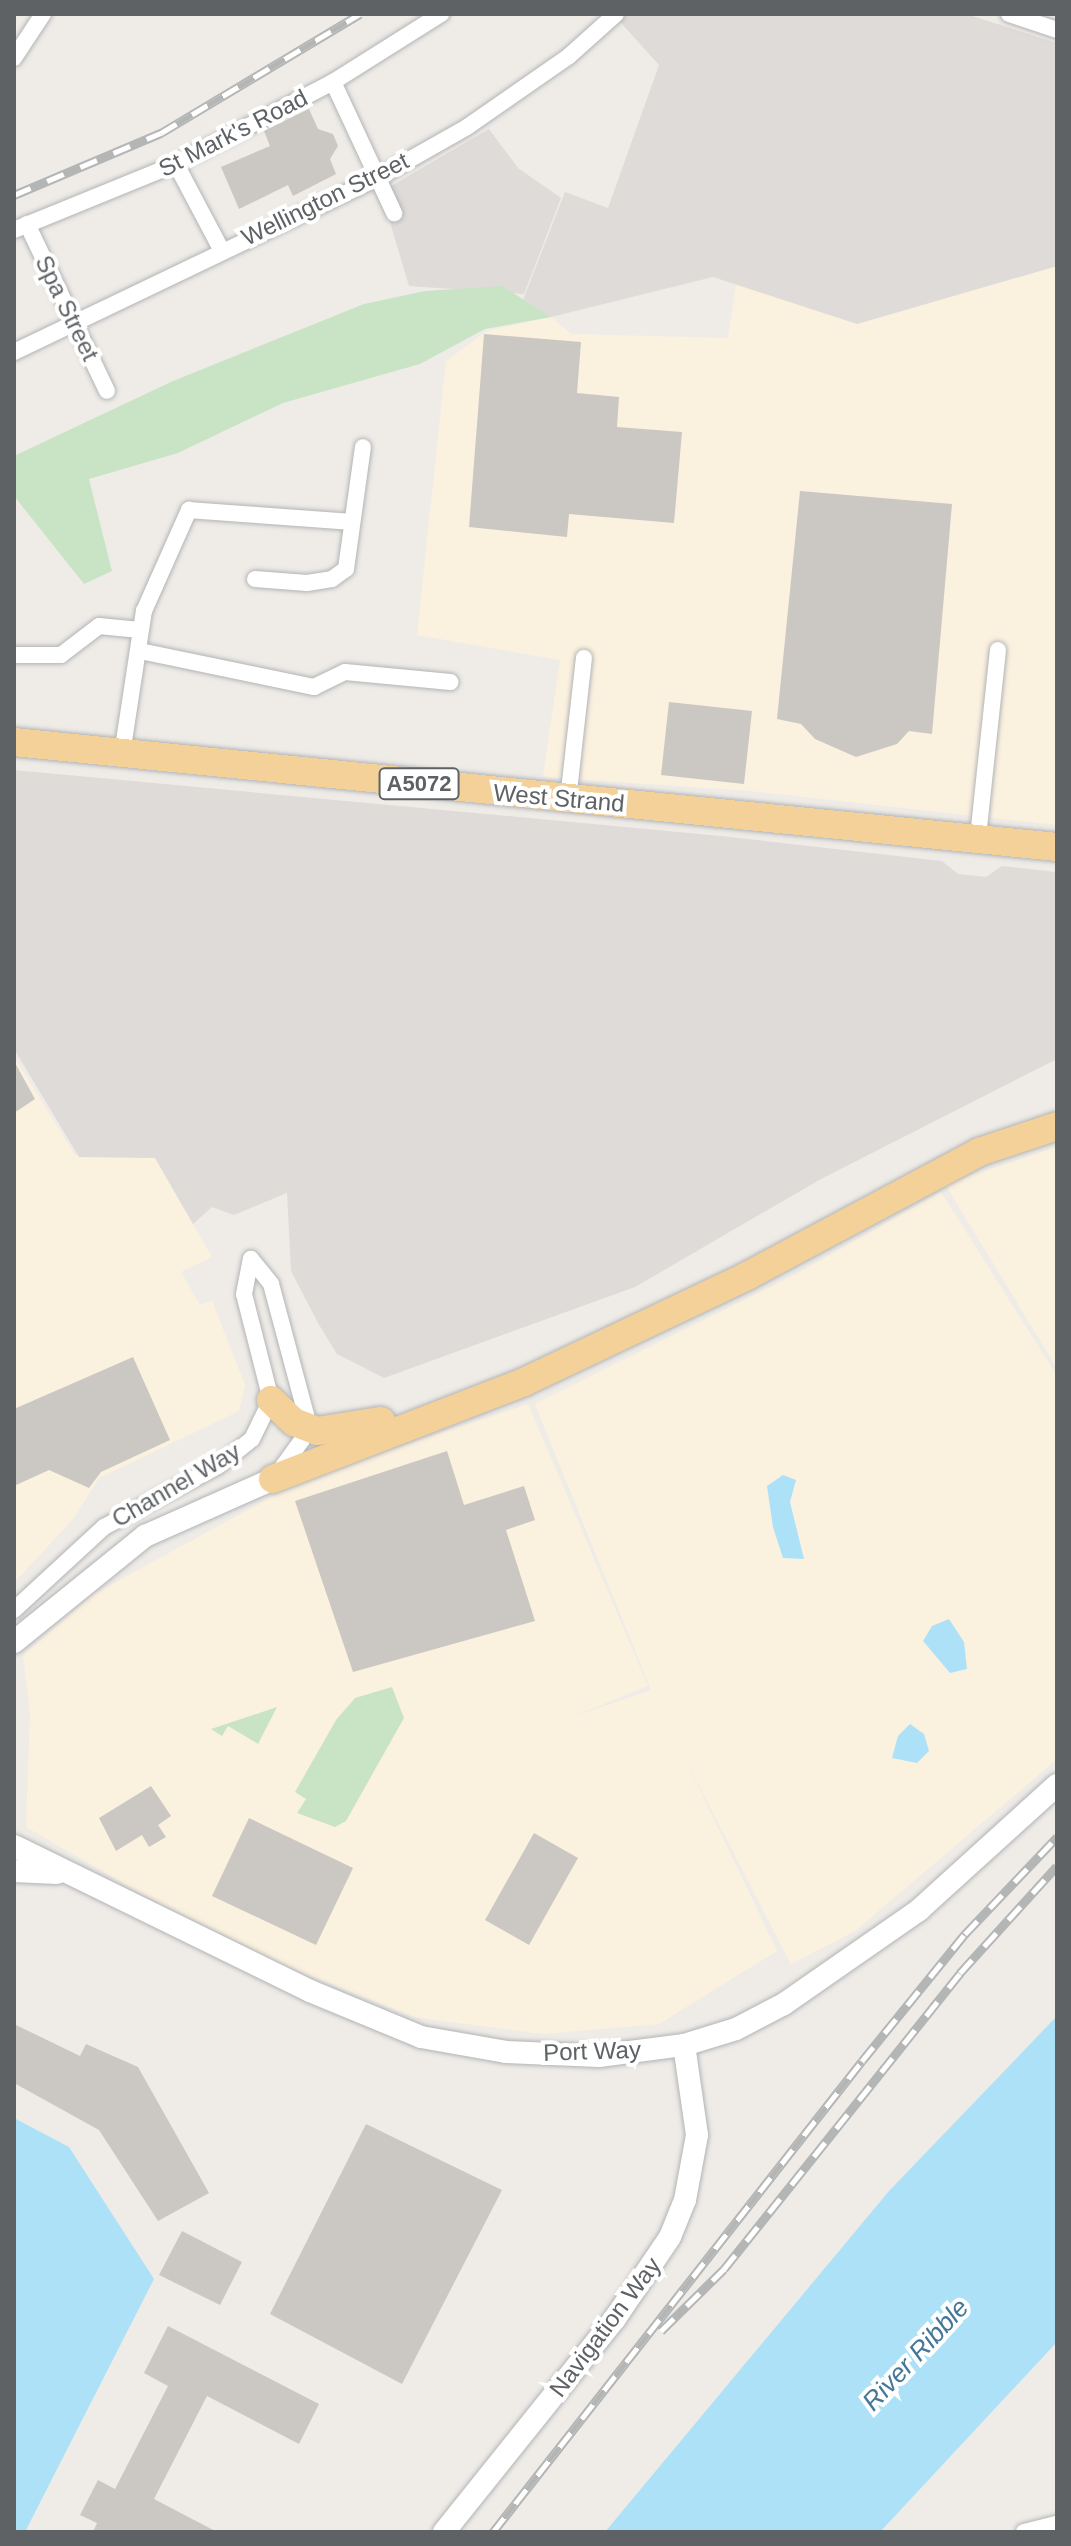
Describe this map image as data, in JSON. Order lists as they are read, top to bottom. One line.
{"streets":{"highway":["A5072","West Strand"],"street":["St Mark's Road","Wellington Street","Spa Street","Channel Way","Port Way","Navigation Way"]},"crossings":[["St Mark's Road","Spa Street"],["Wellington Street","Spa Street"],["Port Way","Navigation Way"]],"water":["River Ribble"]}
